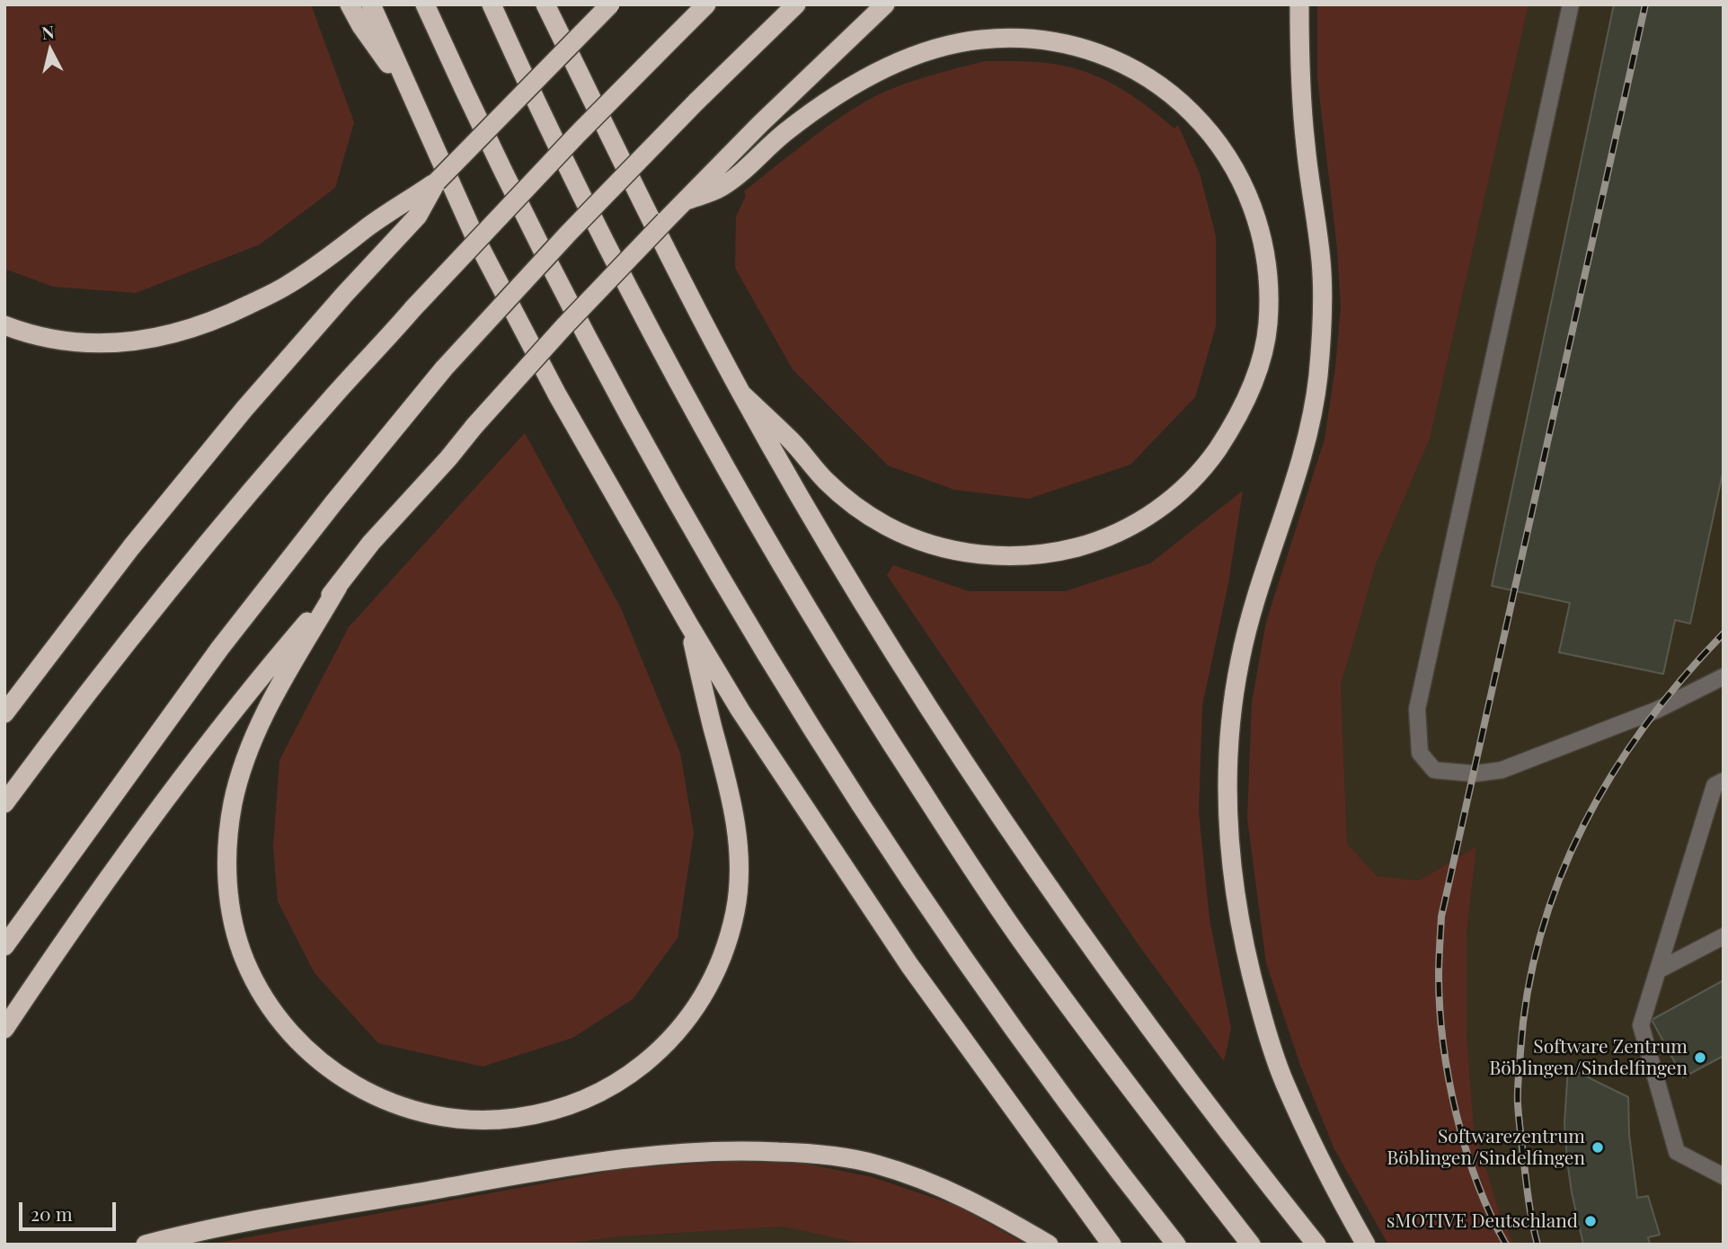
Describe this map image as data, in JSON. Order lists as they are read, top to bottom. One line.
{"places":["Software Zentrum Böblingen/Sindelfingen","Softwarezentrum Böblingen/Sindelfingen","sMOTIVE Deutschland"],"scale_bar":"20 m","north":"top"}
